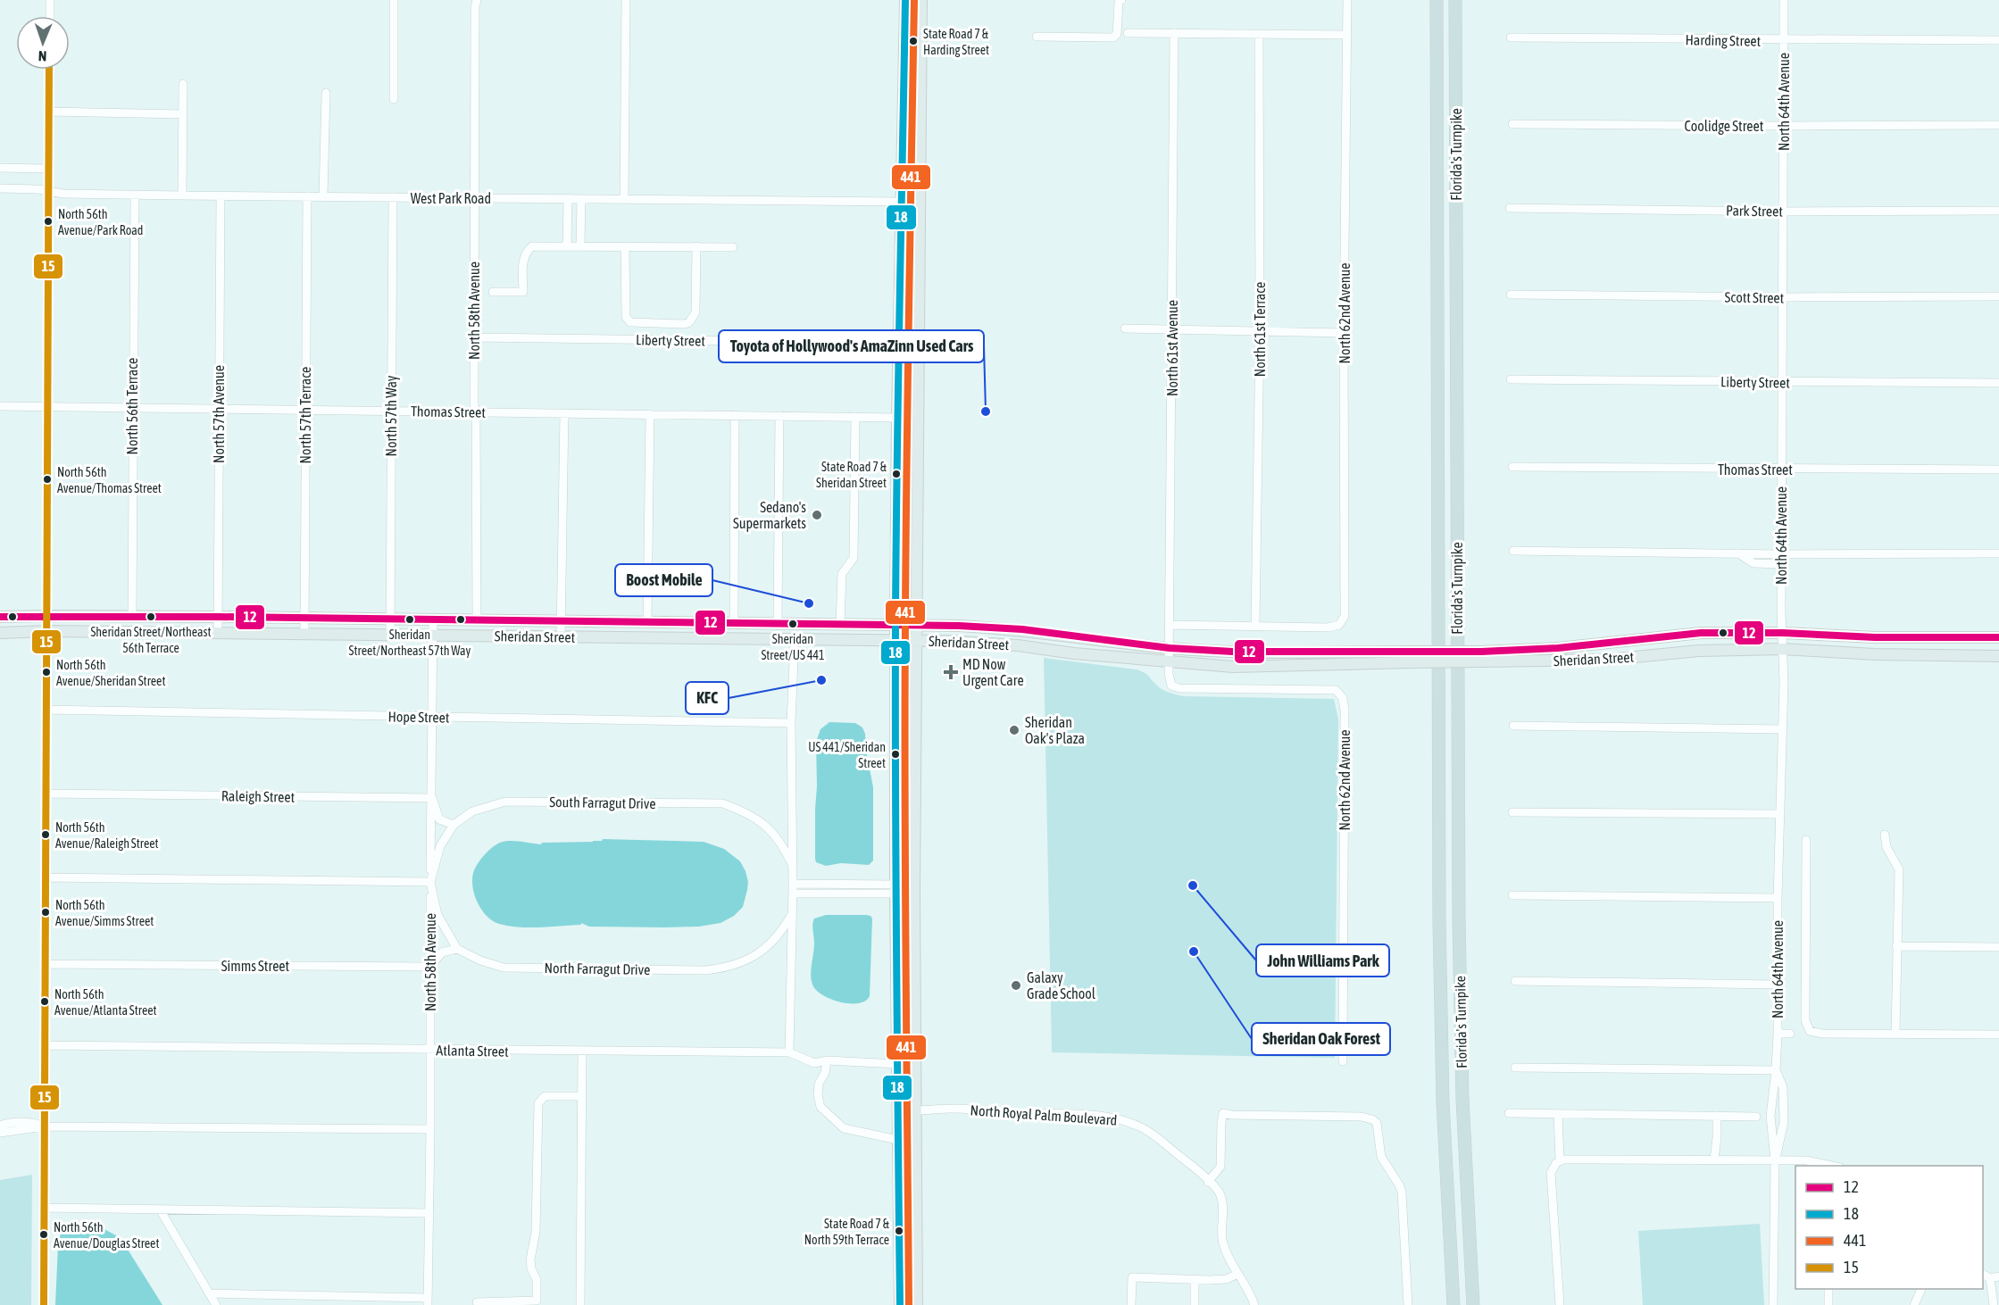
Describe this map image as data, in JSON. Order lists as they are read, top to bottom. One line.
{"streets":{"highway":["Florida's Turnpike"],"main road":["Sheridan Street"],"street":["Harding Street","North 64th Avenue","Coolidge Street","West Park Road","Park Street","Scott Street","North 58th Avenue","North 62nd Avenue","North 61st Terrace","Liberty Street","North 61st Avenue","North 56th Terrace","Thomas Street","North 57th Avenue","North 57th Terrace","North 57th Way","Hope Street","Raleigh Street","South Farragut Drive","Simms Street","North Farragut Drive","Atlanta Street","North Royal Palm Boulevard"]},"crossings":[["Harding Street","North 64th Avenue"],["North 64th Avenue","Coolidge Street"],["North 64th Avenue","Park Street"],["North 64th Avenue","Scott Street"],["North 64th Avenue","Liberty Street"],["North 64th Avenue","Thomas Street"],["North 64th Avenue","Sheridan Street"],["West Park Road","North 58th Avenue"],["West Park Road","North 56th Terrace"],["West Park Road","North 57th Avenue"],["West Park Road","North 57th Terrace"],["West Park Road","North 57th Way"],["North 58th Avenue","Liberty Street"],["North 58th Avenue","Thomas Street"],["North 58th Avenue","Sheridan Street"],["North 58th Avenue","Hope Street"],["North 58th Avenue","Raleigh Street"],["North 58th Avenue","South Farragut Drive"],["North 58th Avenue","Simms Street"],["North 58th Avenue","Atlanta Street"],["North 62nd Avenue","North 61st Terrace"],["North 62nd Avenue","North 61st Avenue"],["North 62nd Avenue","Sheridan Street"],["North 61st Avenue","Sheridan Street"],["North 56th Terrace","Thomas Street"],["North 56th Terrace","Sheridan Street"],["Thomas Street","North 57th Avenue"],["Thomas Street","North 57th Terrace"],["Thomas Street","North 57th Way"],["North 57th Avenue","Sheridan Street"],["North 57th Terrace","Sheridan Street"],["North 57th Way","Sheridan Street"]],"places":{"other":["State Road 7 & Harding Street","North 56th Avenue/Park Road","Toyota of Hollywood's AmaZinn Used Cars","State Road 7 & Sheridan Street","North 56th Avenue/Thomas Street","Sedano's Supermarkets","Boost Mobile","Sheridan Street/Northeast 56th Terrace","Sheridan Street/Northeast 57th Way","Sheridan Street/US 441","North 56th Avenue/Sheridan Street","KFC","Sheridan Oak's Plaza","US 441/Sheridan Street","North 56th Avenue/Raleigh Street","John Williams Park","North 56th Avenue/Simms Street","Sheridan Oak Forest","Galaxy Grade School","North 56th Avenue/Atlanta Street","State Road 7 & North 59th Terrace","North 56th Avenue/Douglas Street"],"health":["MD Now Urgent Care"]},"lines":["transit line 18","transit line 441","transit line 15","transit line 12"],"legend":["12","18","441","15"],"north":"bottom"}
